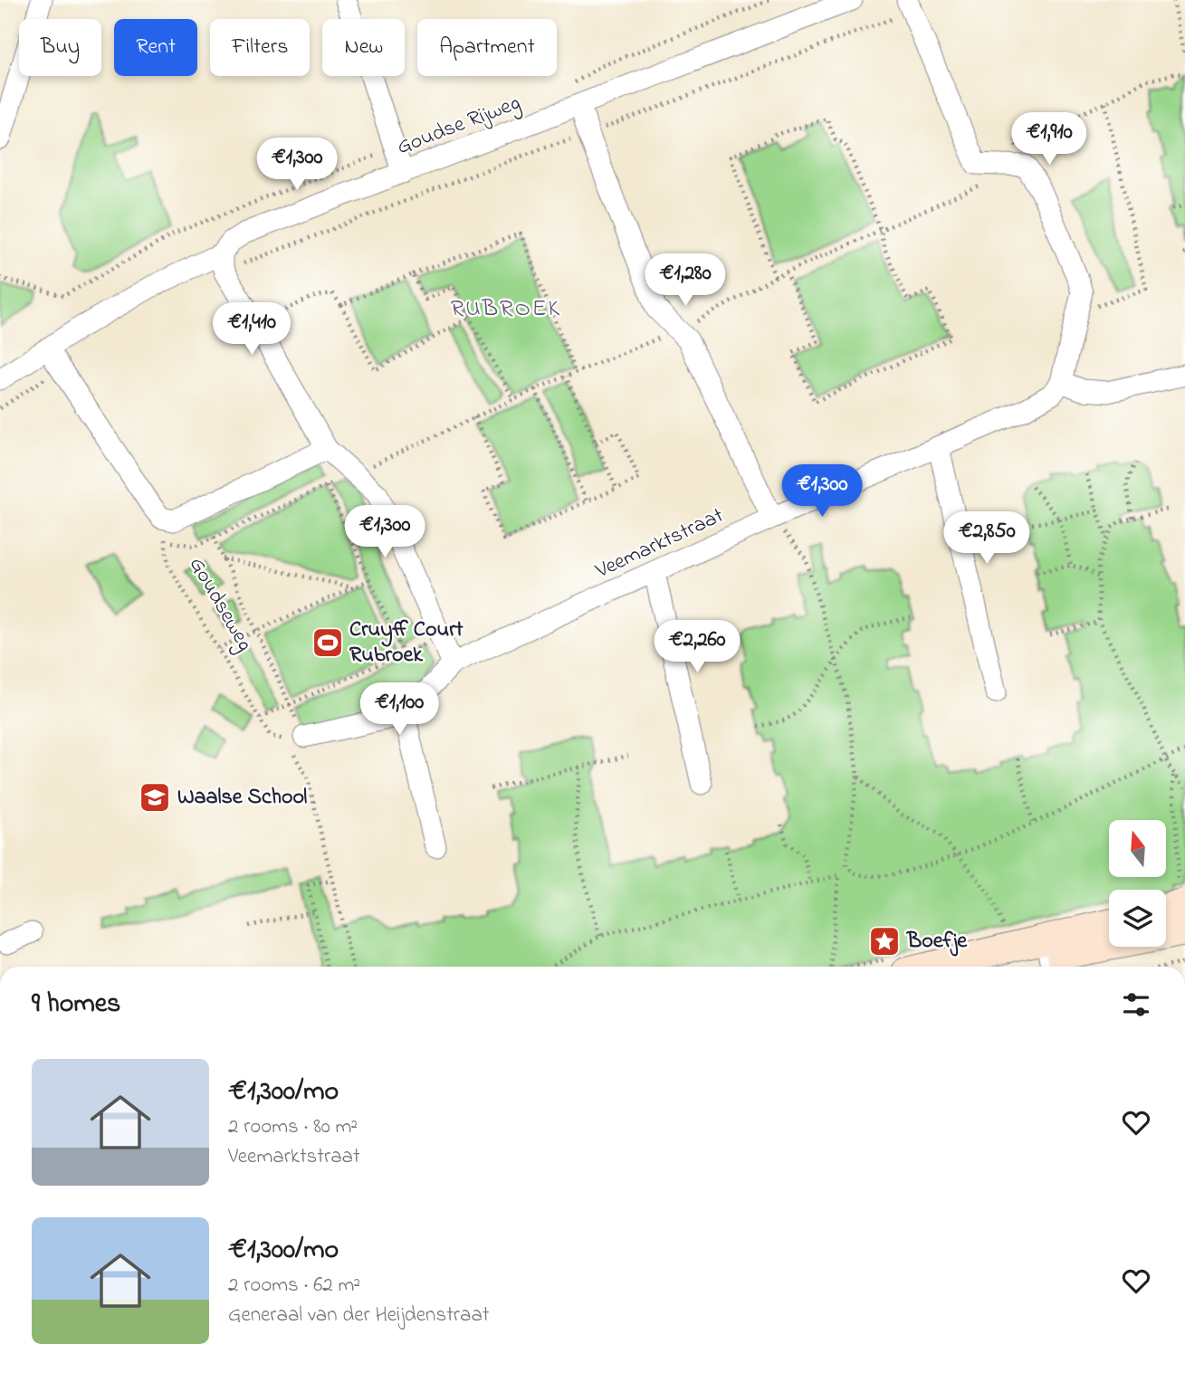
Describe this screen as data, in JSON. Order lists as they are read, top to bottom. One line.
{"streets":{"street":["Goudse Rijweg","Veemarktstraat"],"path":["Goudseweg"]},"districts":["RUBROEK"],"places":{"sports":["Cruyff Court Rubroek"],"school or university":["Waalse School"],"place":["Boefje"]},"north":"top","page":{"chip":["Buy","Rent","Filters","New","Apartment"],"price":["€1,910","€1,300","€1,280","€1,410","€1,300","€1,300","€2,850","€2,260","€1,100"],"heading":"9 homes","list":[{"name":"€1,300/mo","note":"2 rooms · 80 m² · Veemarktstraat"},{"name":"€1,300/mo","note":"2 rooms · 62 m² · Generaal van der Heijdenstraat"}]}}
